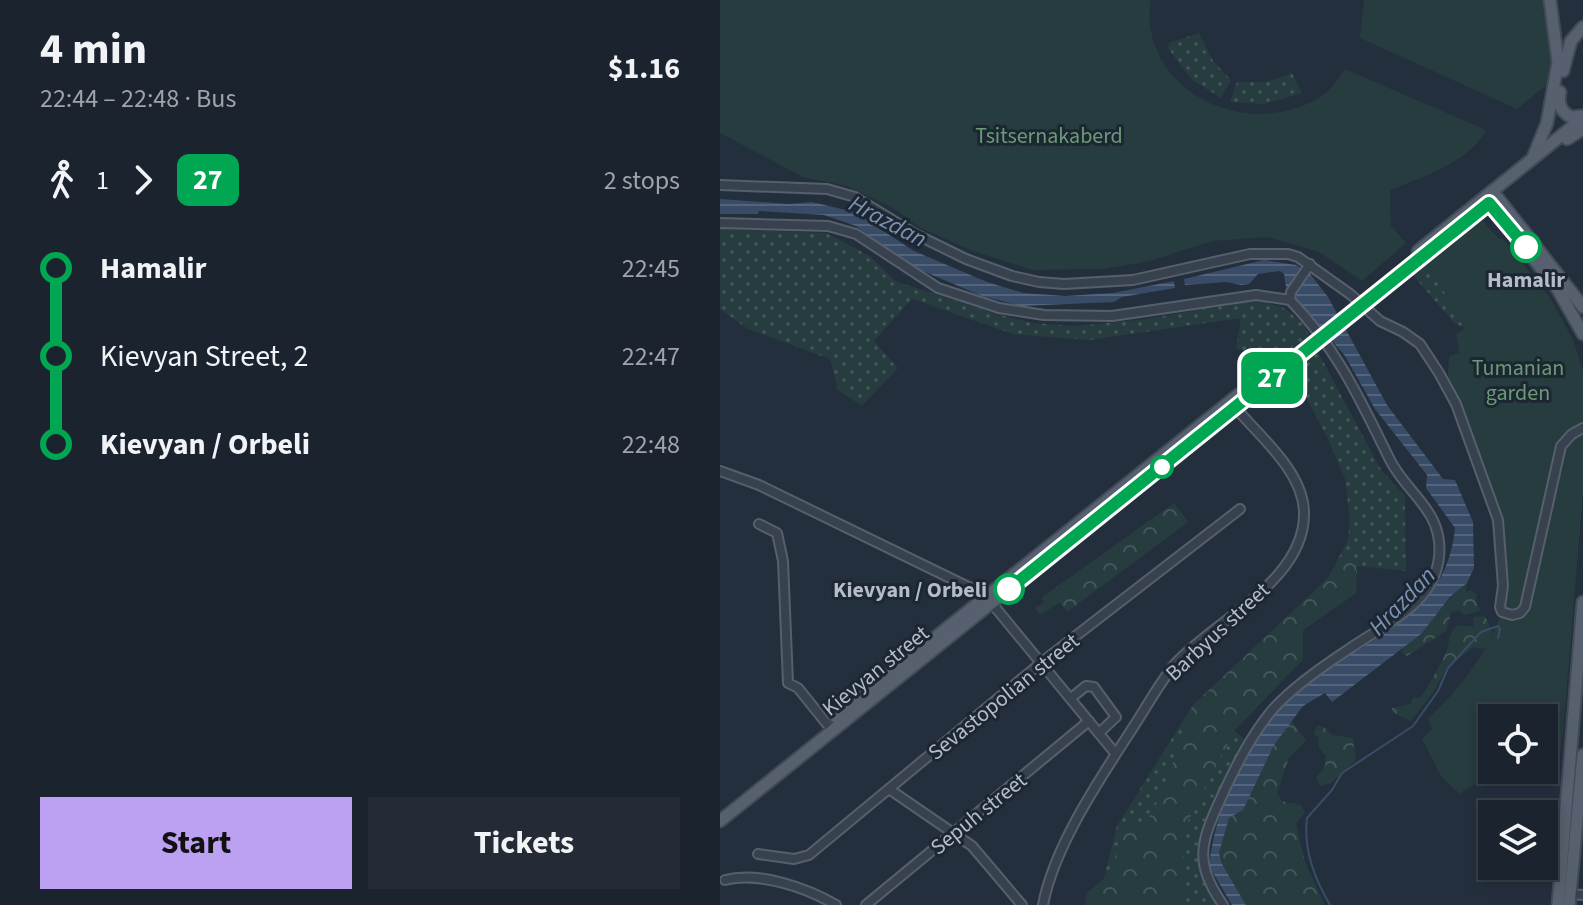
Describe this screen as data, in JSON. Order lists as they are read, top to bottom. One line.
{"streets":{"main road":["Kievyan street"],"street":["Barbyus street","Sevastopolian street","Sepuh street"]},"crossings":[["Barbyus street","Kievyan street"]],"water":["Hrazdan"],"parks":["Tsitsernakaberd","Tumanian garden"],"places":["Hamalir","Kievyan / Orbeli"],"lines":["bus line 27"],"page":{"heading":["4 min","22:44 – 22:48 · Bus","$1.16"],"on_map":"27","legs":["1","27","2 stops"],"list":[{"name":"Hamalir","value":"22:45"},{"name":"Kievyan Street, 2","value":"22:47"},{"name":"Kievyan / Orbeli","value":"22:48"}],"buttons":["Start","Tickets"]}}
